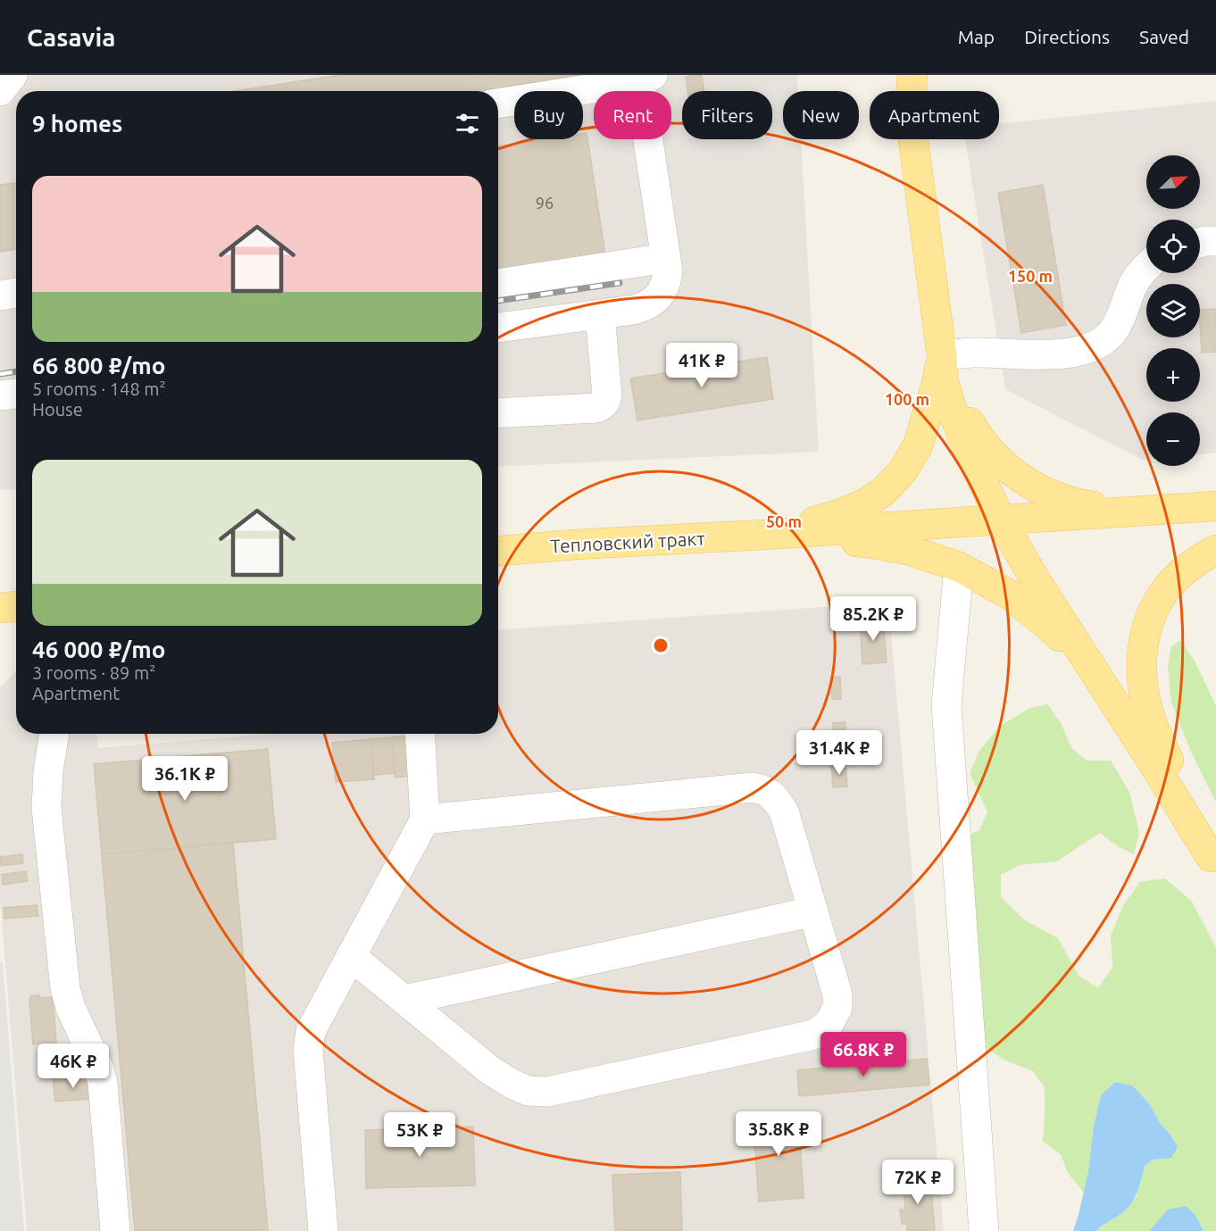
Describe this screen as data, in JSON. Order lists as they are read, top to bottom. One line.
{"streets":{"main road":["Тепловский тракт"]},"house_numbers":["96"],"north":"top right","page":{"header":"Casavia","nav":["Map","Directions","Saved"],"chip":["Buy","Rent","Filters","New","Apartment"],"heading":"9 homes","map_buttons":["+","−"],"list":[{"name":"66 800 ₽/mo","note":"5 rooms · 148 m² · House"},{"name":"46 000 ₽/mo","note":"3 rooms · 89 m² · Apartment"}],"price":["41K ₽","85.2K ₽","31.4K ₽","36.1K ₽","66.8K ₽","46K ₽","35.8K ₽","53K ₽","72K ₽"]},"rings":["150 m","100 m","50 m"]}
